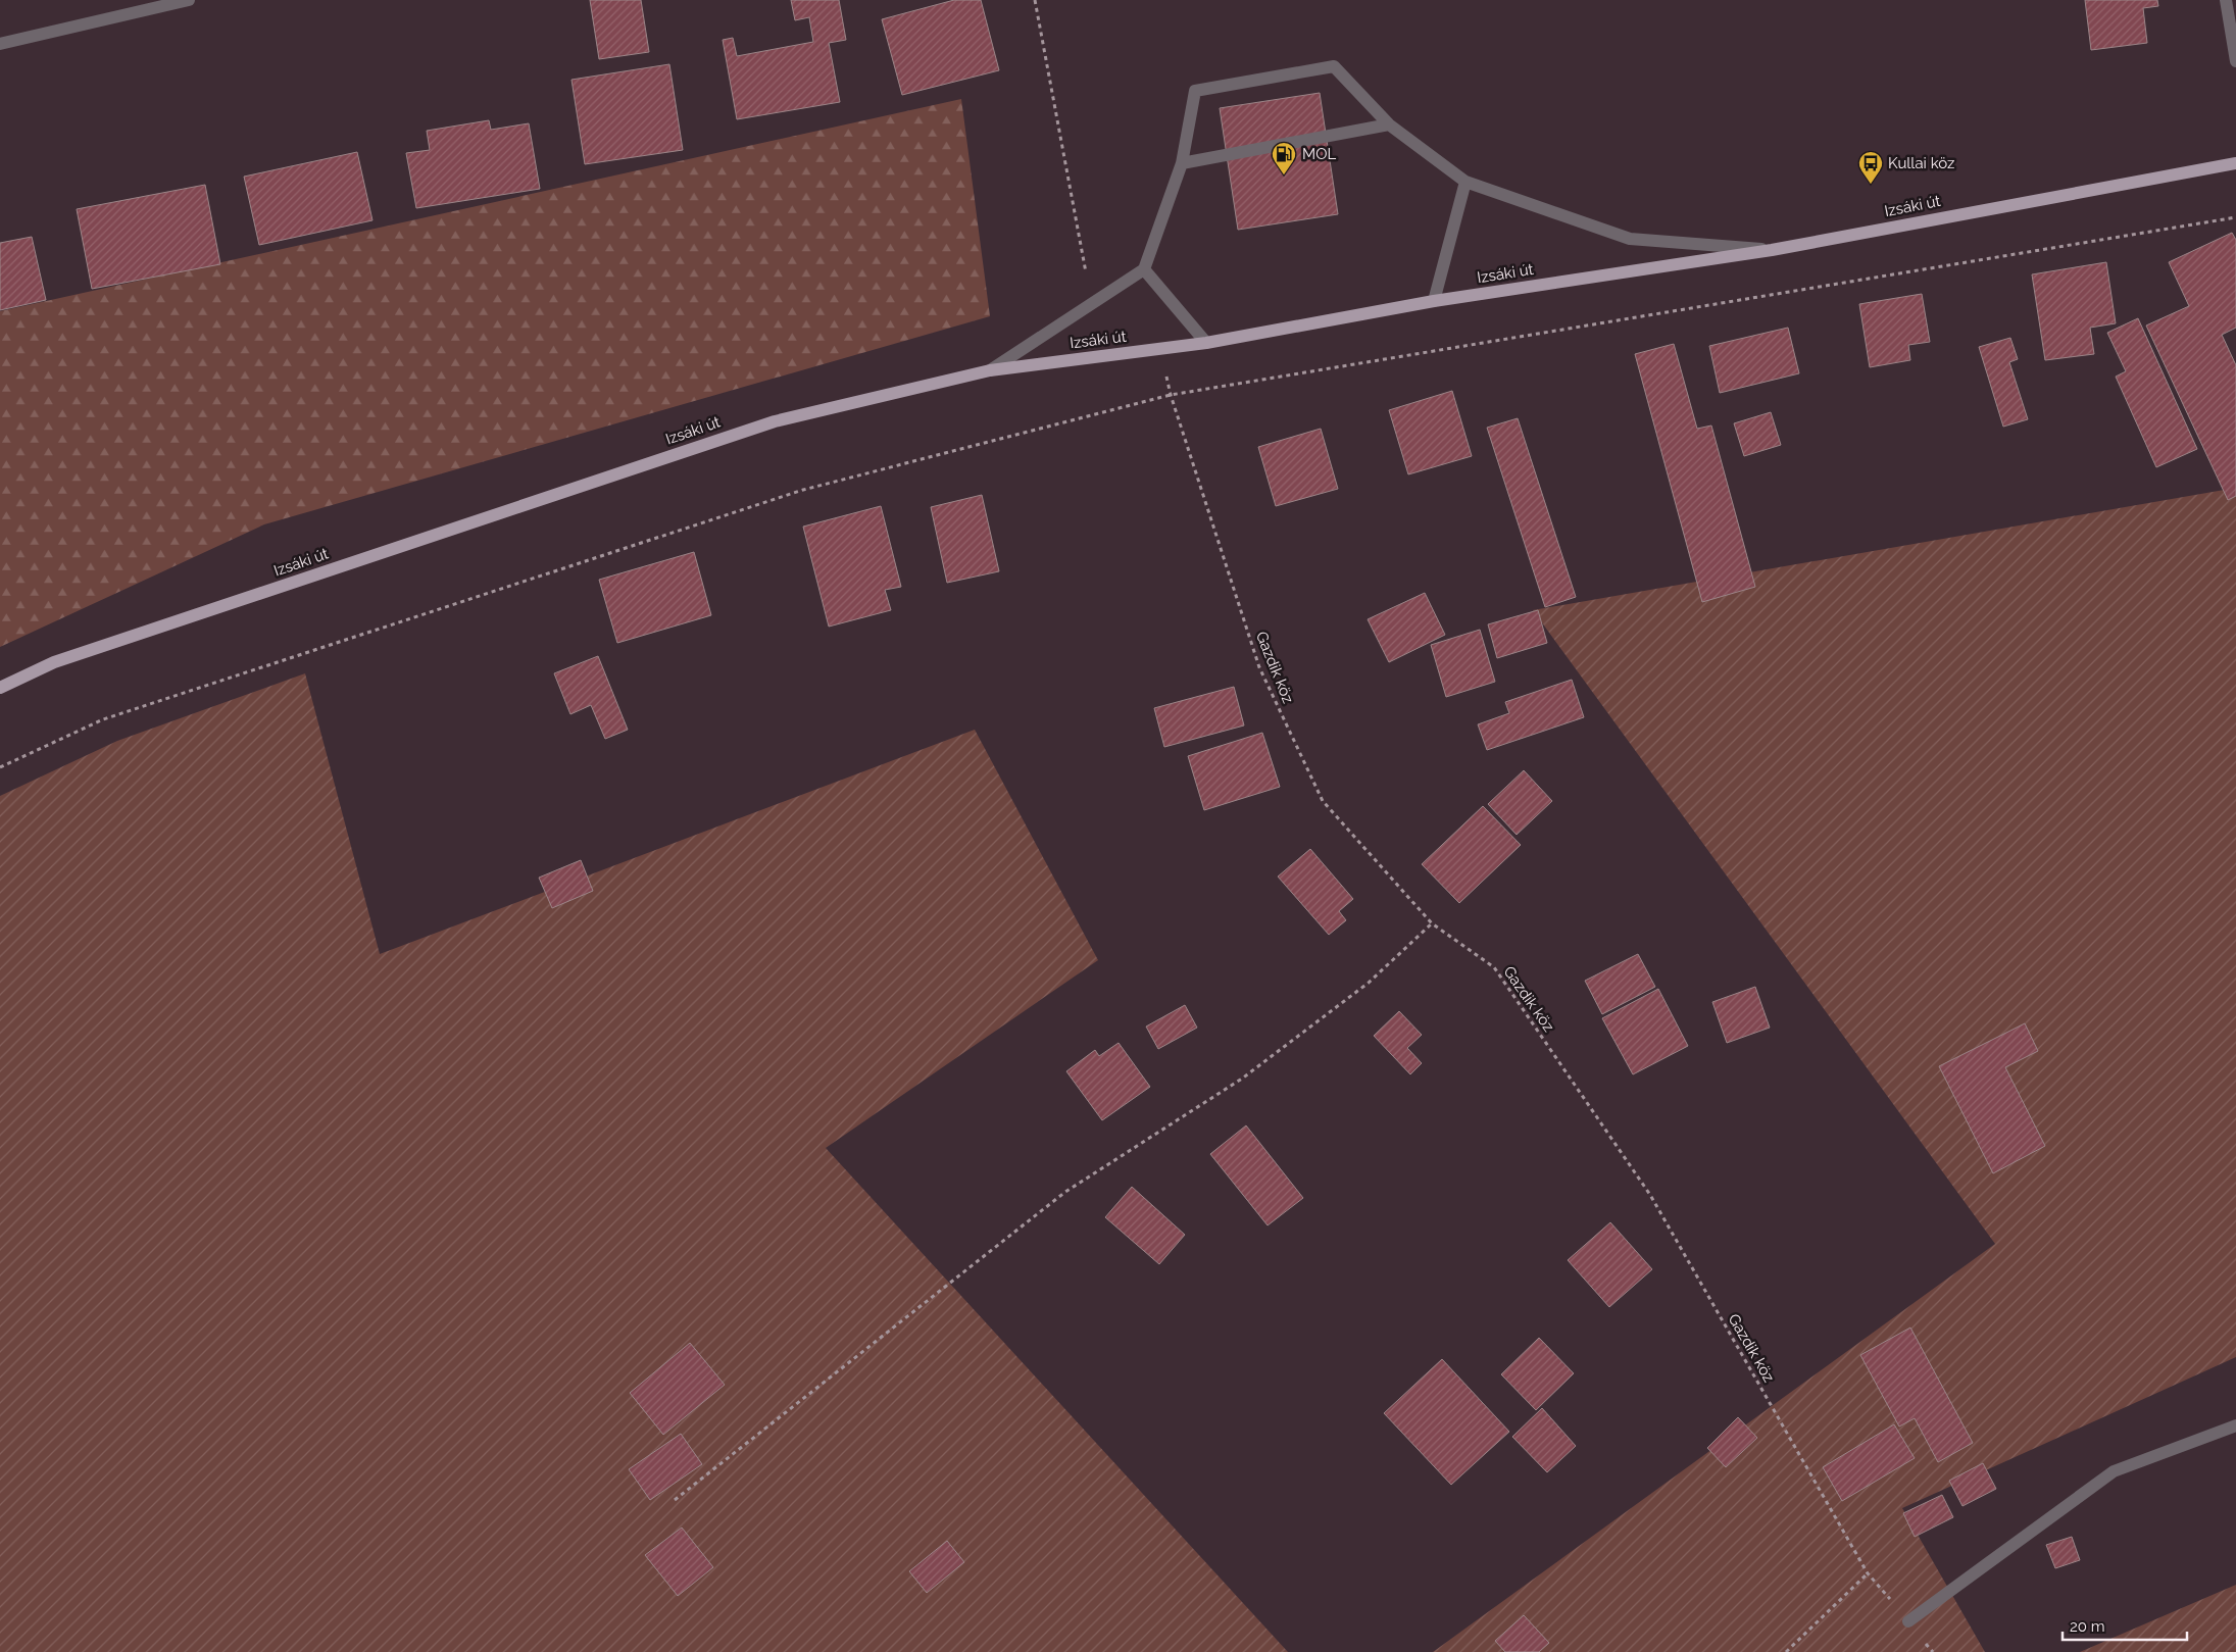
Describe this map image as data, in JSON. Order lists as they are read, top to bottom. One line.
{"streets":{"main road":["Izsáki út"],"path":["Gazdik köz"]},"crossings":[["Izsáki út","Gazdik köz"]],"places":{"fuel station":["MOL"],"bus stop":["Kullai köz"]},"scale_bar":"20 m"}
